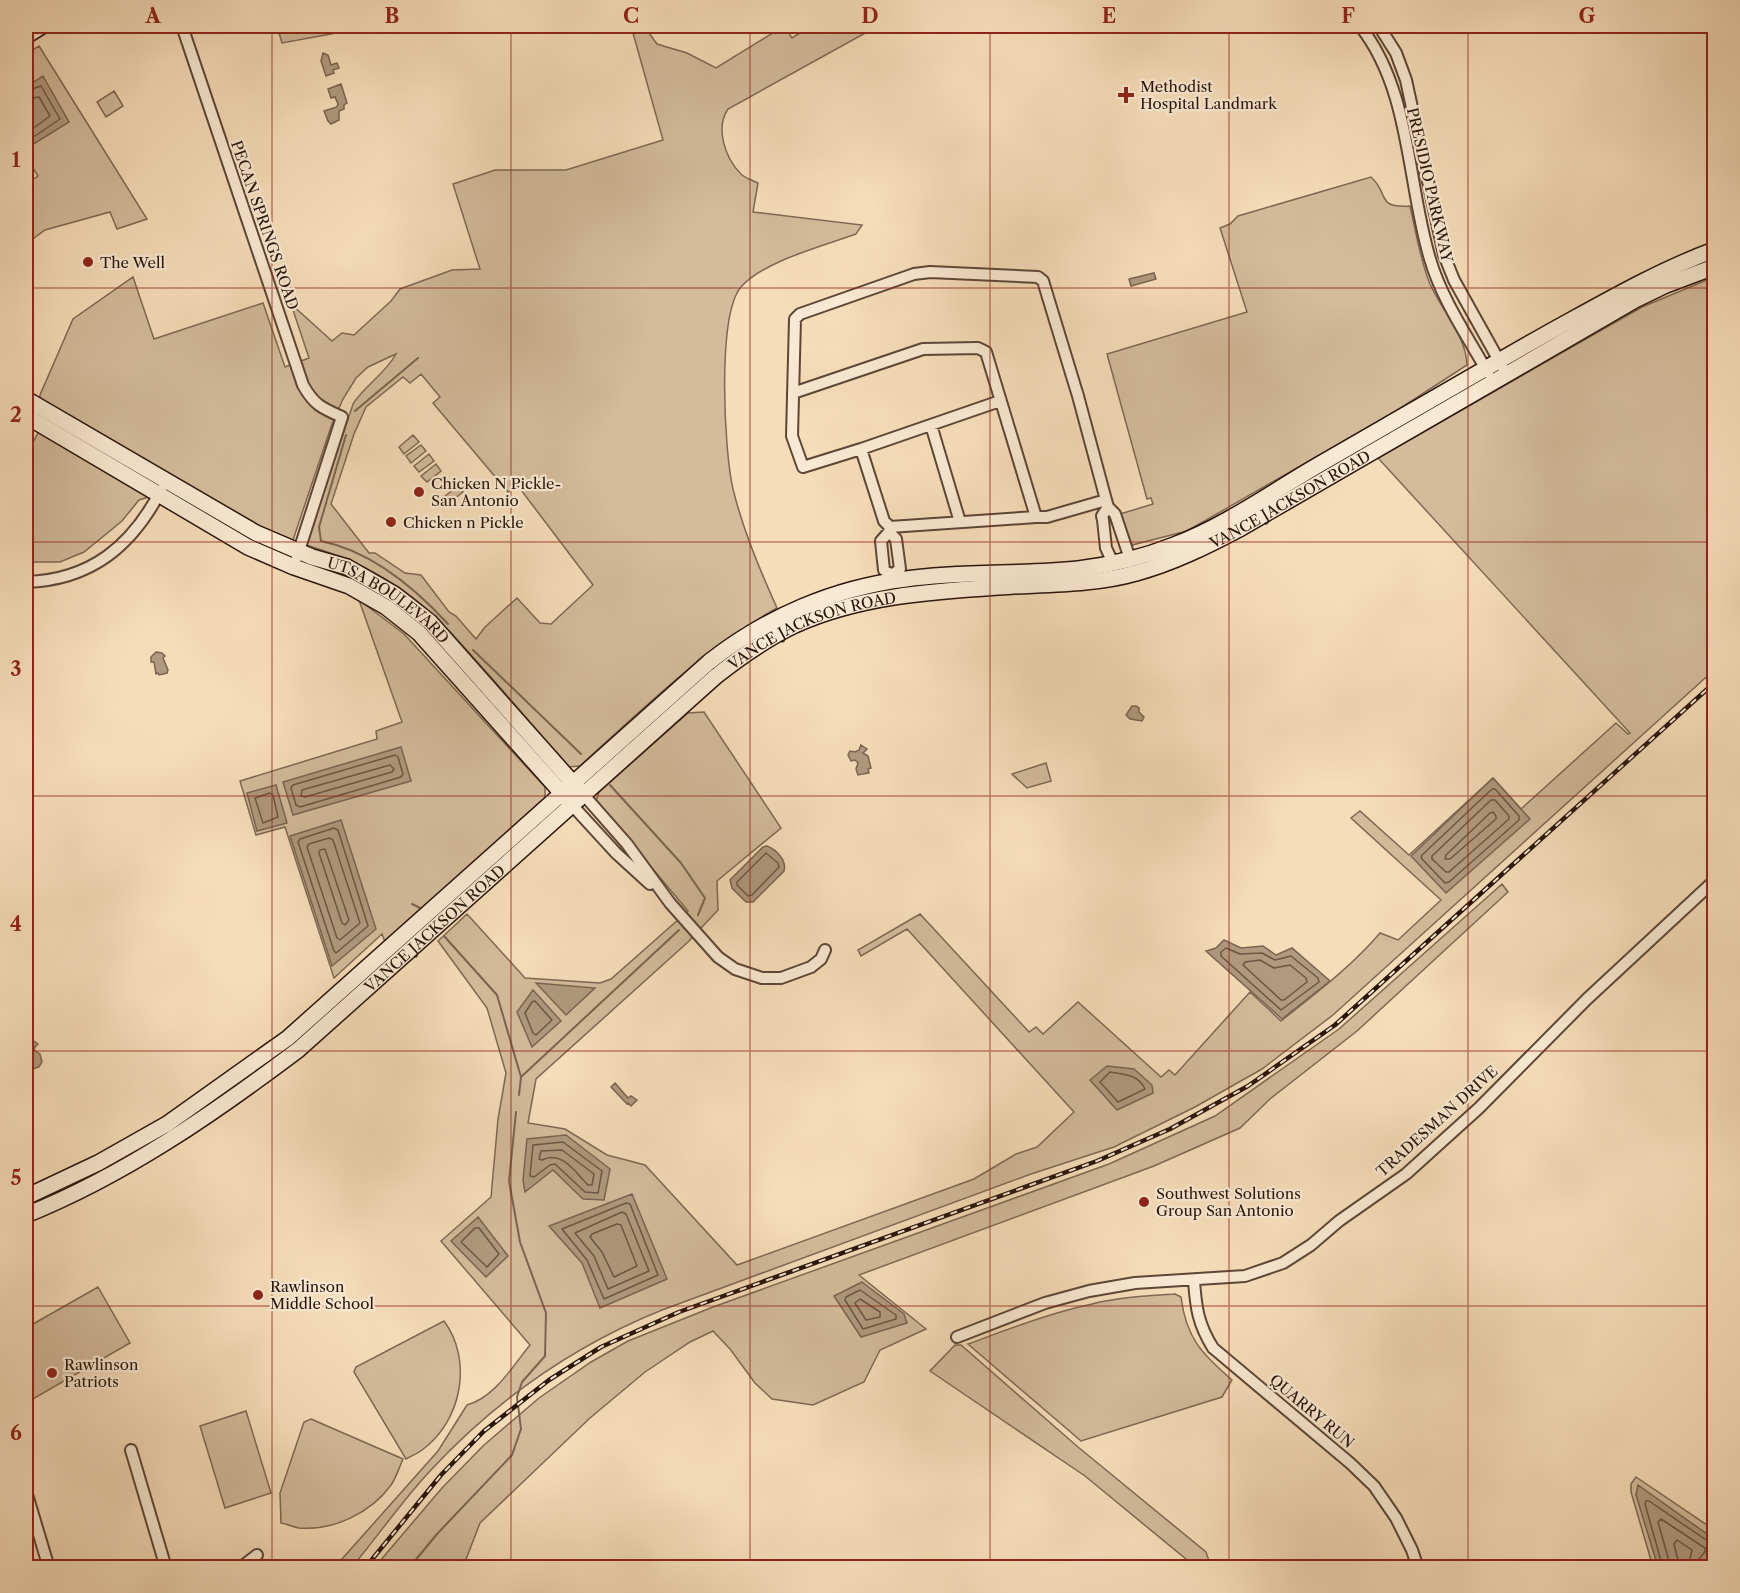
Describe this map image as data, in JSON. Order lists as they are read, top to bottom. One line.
{"streets":{"main road":["VANCE JACKSON ROAD","UTSA BOULEVARD"],"street":["PRESIDIO PARKWAY","PECAN SPRINGS ROAD","TRADESMAN DRIVE","QUARRY RUN"]},"crossings":[["PRESIDIO PARKWAY","VANCE JACKSON ROAD"],["PECAN SPRINGS ROAD","UTSA BOULEVARD"],["VANCE JACKSON ROAD","UTSA BOULEVARD"],["TRADESMAN DRIVE","QUARRY RUN"]],"places":{"health":["Methodist Hospital Landmark"],"other":["The Well","Chicken N Pickle- San Antonio","Chicken n Pickle","Southwest Solutions Group San Antonio","Rawlinson Middle School","Rawlinson Patriots"]},"grid":{"columns":["A","B","C","D","E","F","G"],"rows":["1","2","3","4","5","6"]}}
